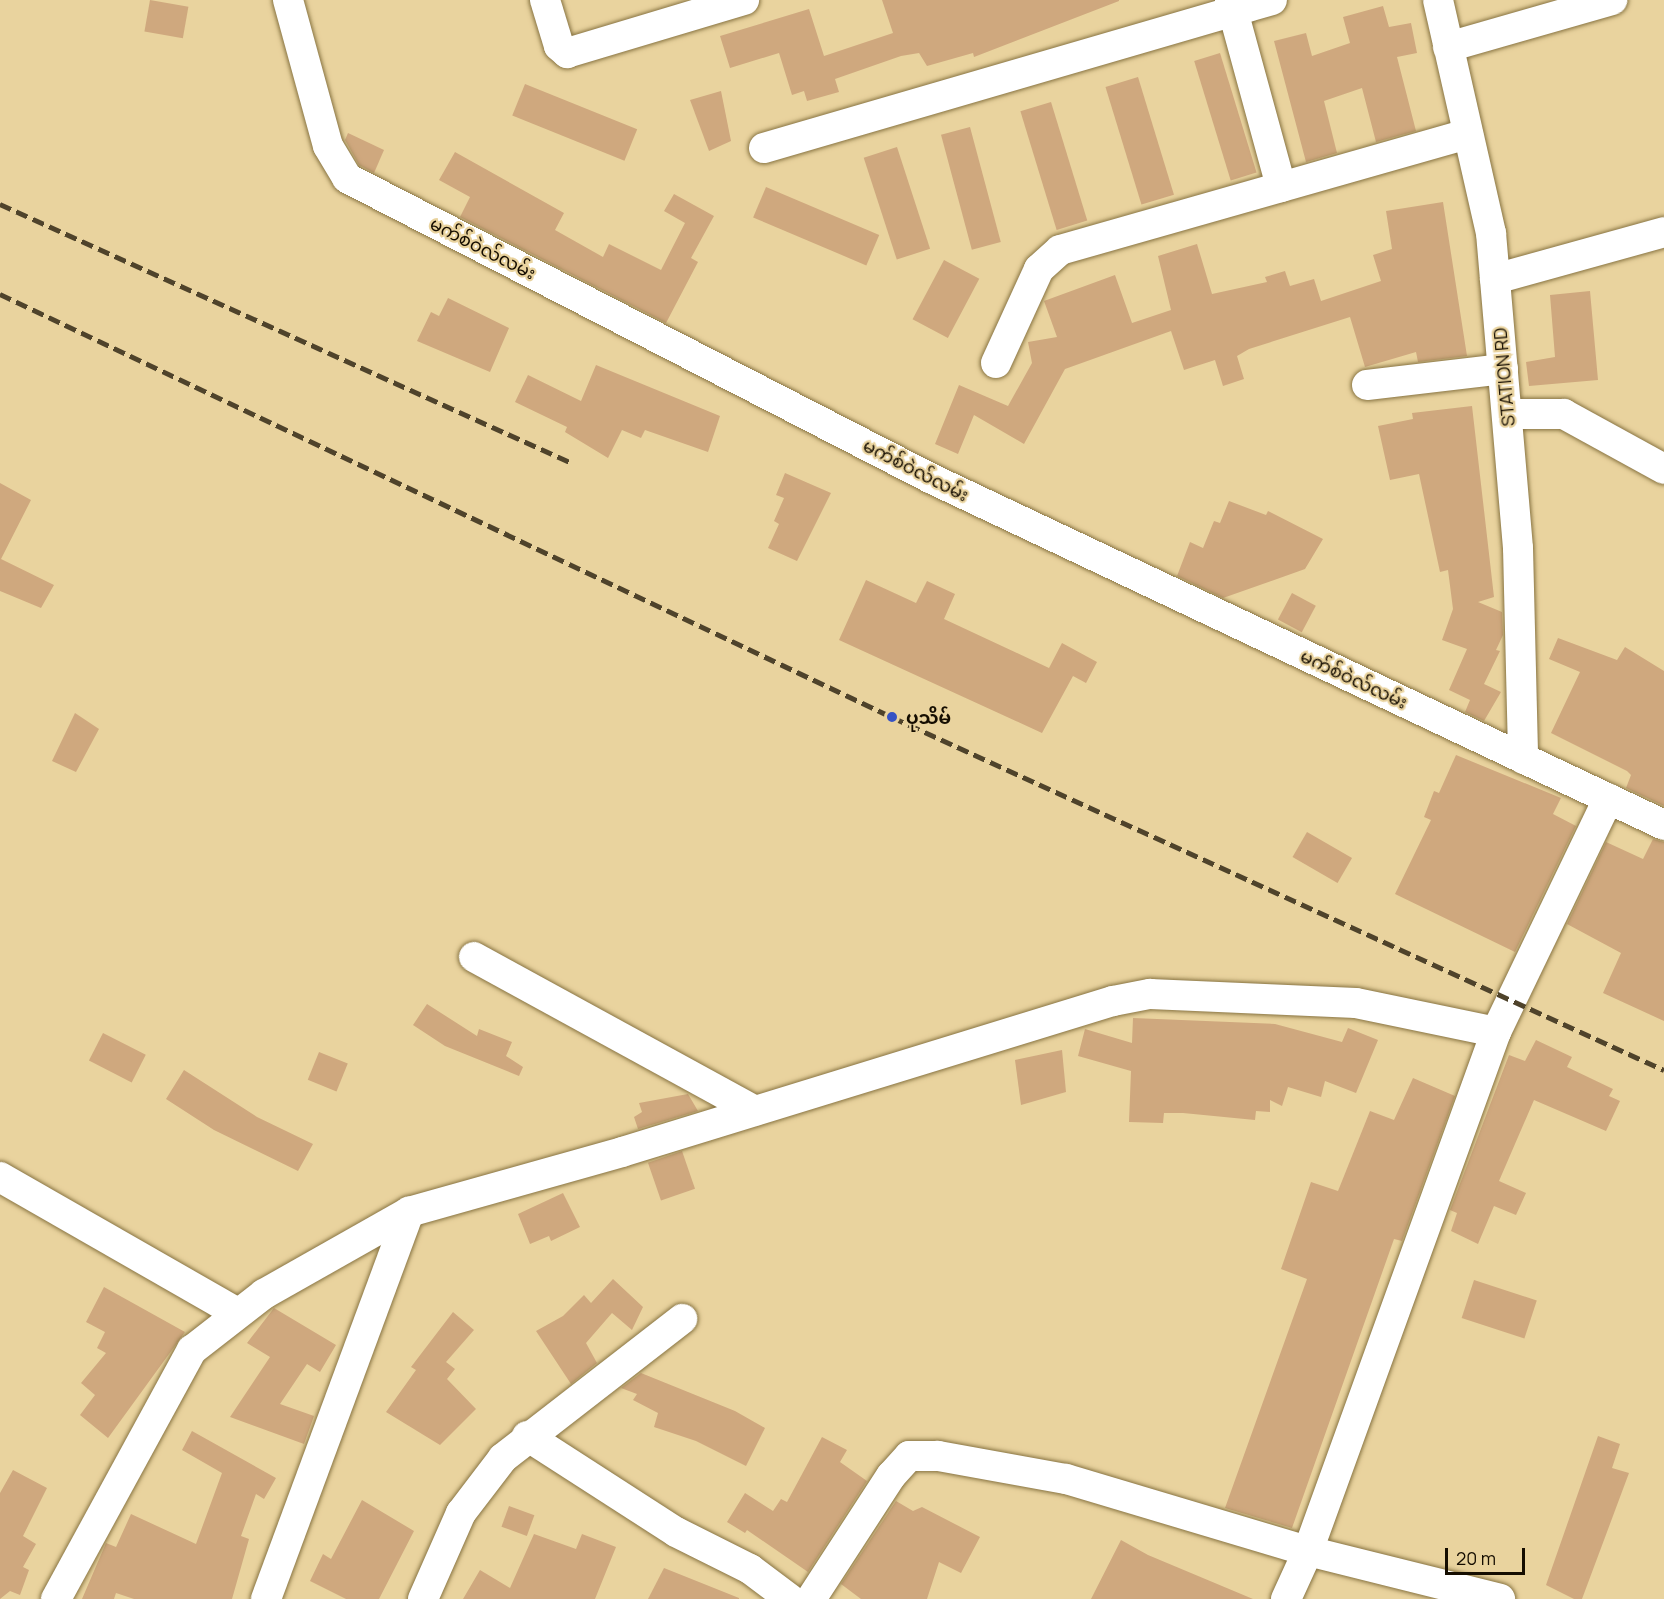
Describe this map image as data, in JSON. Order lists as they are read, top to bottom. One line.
{"streets":{"street":["မက်စ်ဝဲလ်လမ်း","STATION RD"]},"crossings":[["မက်စ်ဝဲလ်လမ်း","STATION RD"]],"places":["ပုသိမ်"],"scale_bar":"20 m"}
